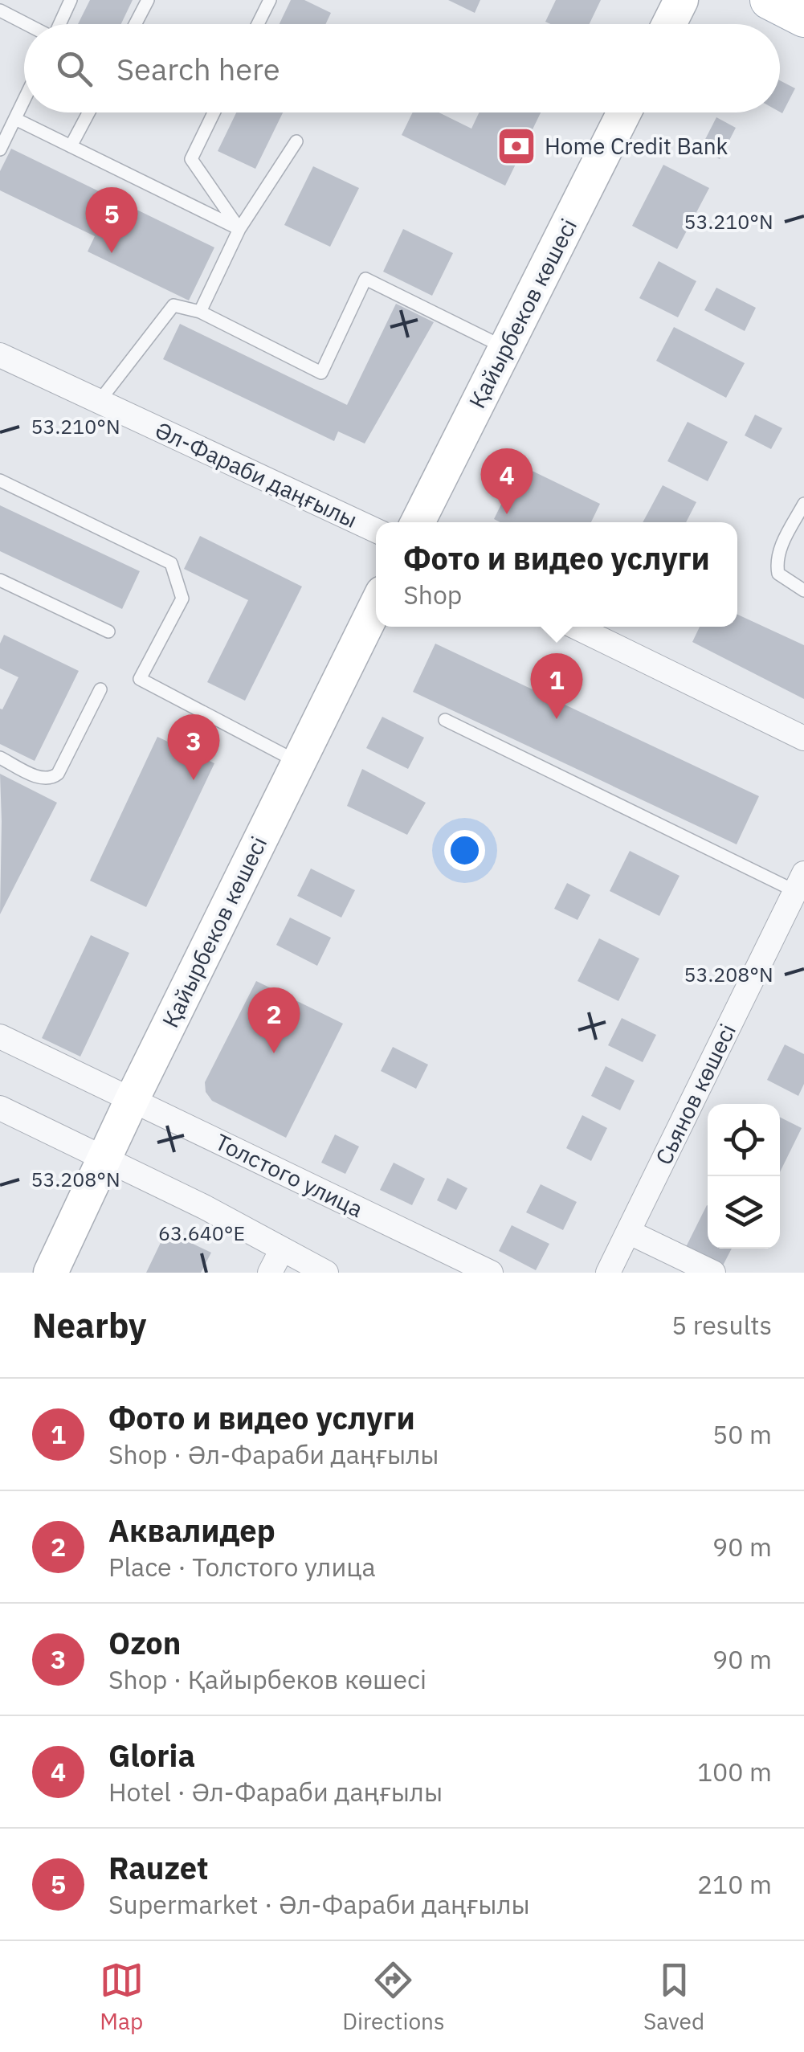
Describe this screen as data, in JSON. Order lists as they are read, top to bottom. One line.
{"streets":{"main road":["Қайырбеков көшесі"],"street":["Әл-Фараби даңғылы","Сьянов көшесі","Толстого улица"]},"crossings":[["Қайырбеков көшесі","Толстого улица"]],"places":{"bank":["Home Credit Bank"]},"page":{"search":"Search here","pins":["5","4","1","3","2"],"popup":["Фото и видео услуги","Shop"],"heading":["Nearby","5 results"],"list":[{"mark":"1","name":"Фото и видео услуги","note":"Shop · Әл-Фараби даңғылы","value":"50 m"},{"mark":"2","name":"Аквалидер","note":"Place · Толстого улица","value":"90 m"},{"mark":"3","name":"Ozon","note":"Shop · Қайырбеков көшесі","value":"90 m"},{"mark":"4","name":"Gloria","note":"Hotel · Әл-Фараби даңғылы","value":"100 m"},{"mark":"5","name":"Rauzet","note":"Supermarket · Әл-Фараби даңғылы","value":"210 m"}],"nav":["Map","Directions","Saved"]},"coordinates":["53.210°N","53.208°N","63.640°E"]}
